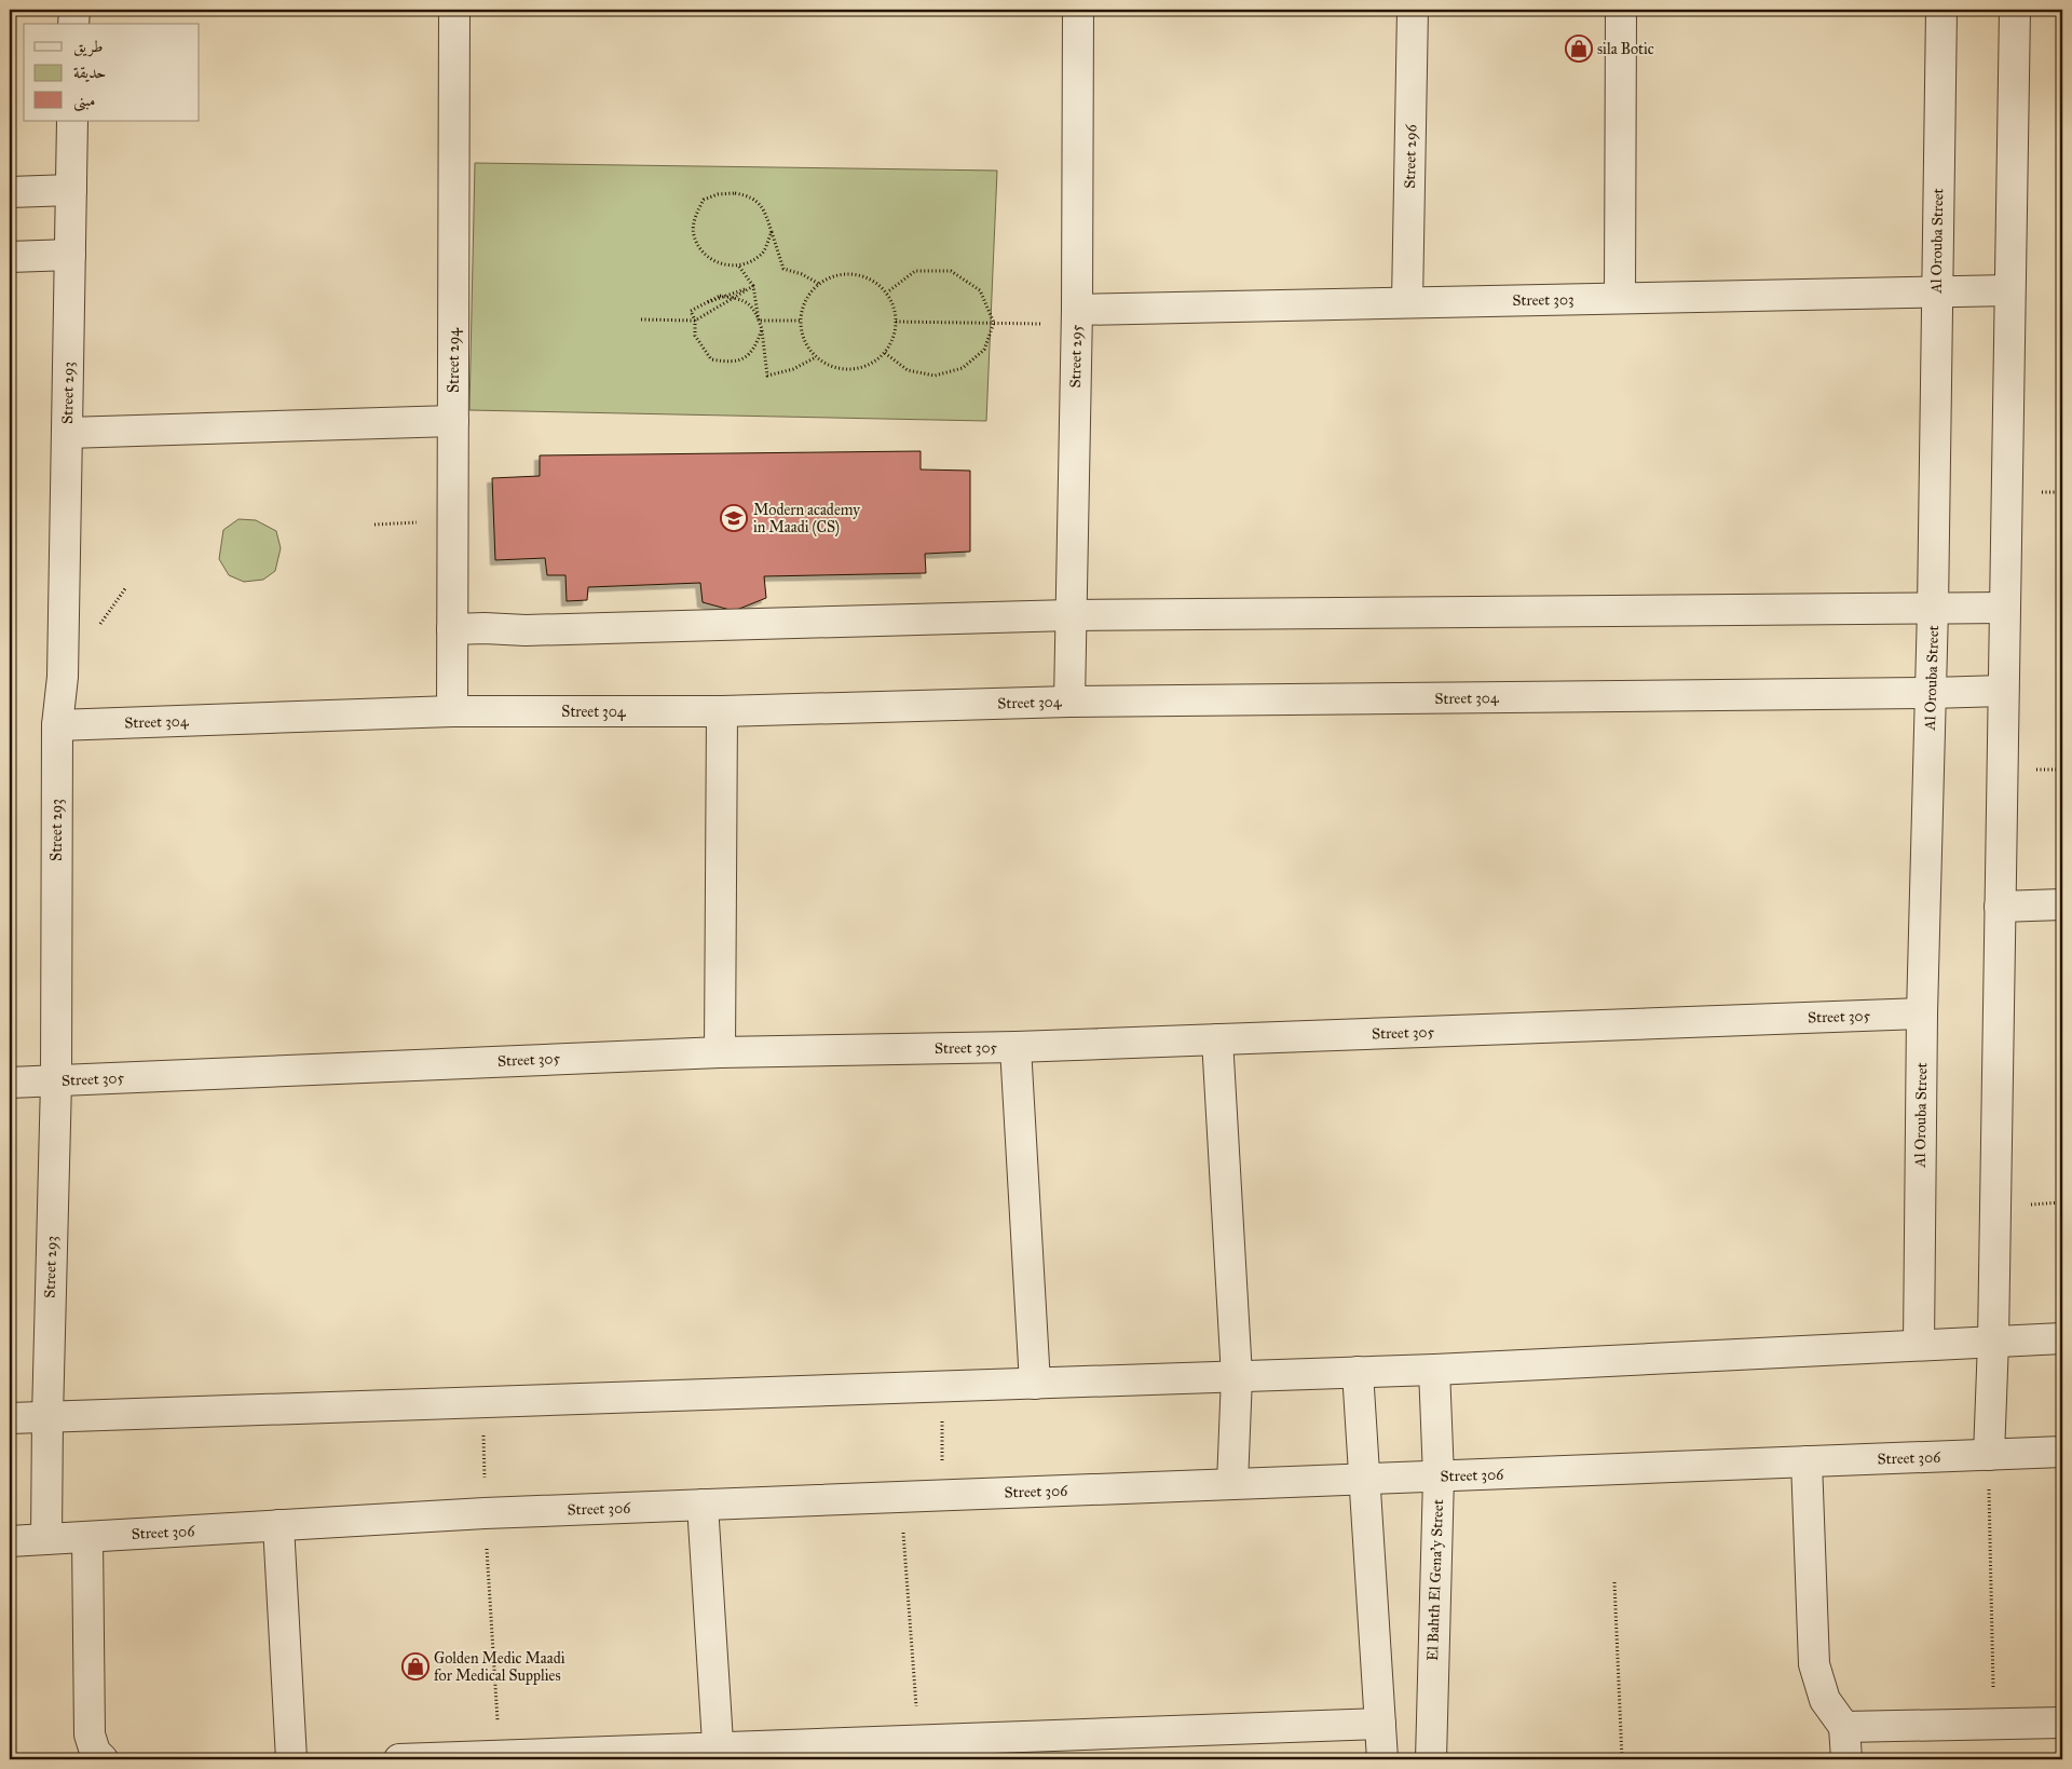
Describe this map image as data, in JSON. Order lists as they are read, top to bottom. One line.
{"streets":{"street":["Street 296","Al Orouba Street","Street 303","Street 295","Street 294","Street 293","Street 304","Street 305","Street 306","El Bahth El Gena'y Street"]},"crossings":[["Street 296","Street 303"],["Al Orouba Street","Street 303"],["Al Orouba Street","Street 304"],["Al Orouba Street","Street 305"],["Street 303","Street 295"],["Street 295","Street 304"],["Street 294","Street 304"],["Street 293","Street 304"],["Street 293","Street 305"],["Street 293","Street 306"],["Street 306","El Bahth El Gena'y Street"]],"places":{"shop":["sila Botic","Golden Medic Maadi for Medical Supplies"],"school or university":["Modern academy in Maadi (CS)"]},"legend":["طريق","حديقة","مبنى"]}
